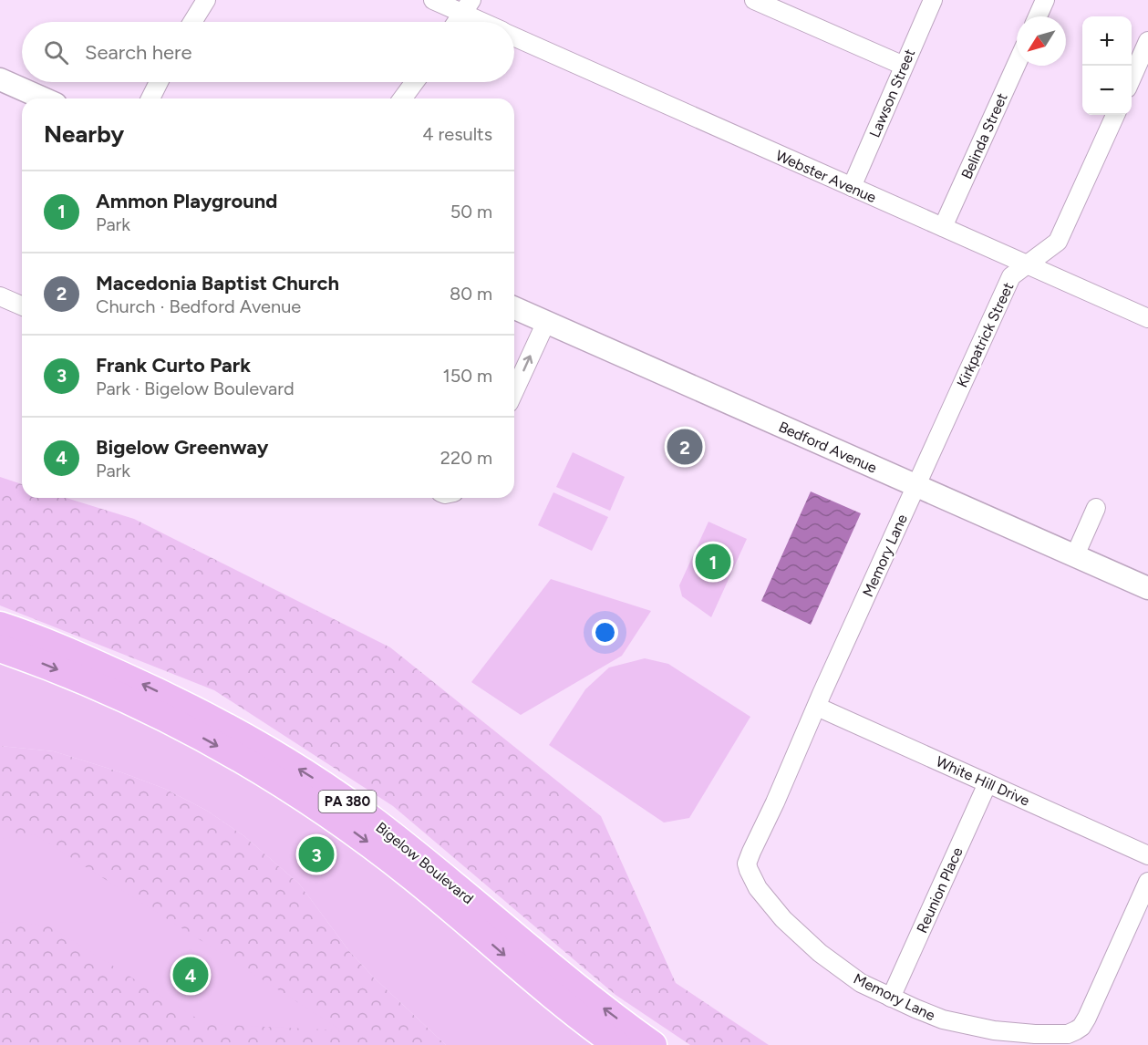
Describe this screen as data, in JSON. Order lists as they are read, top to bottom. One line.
{"streets":{"main road":["PA 380","Bigelow Boulevard"],"street":["Lawson Street","Belinda Street","Webster Avenue","Kirkpatrick Street","Bedford Avenue","Memory Lane","White Hill Drive","Reunion Place"]},"crossings":[["Lawson Street","Webster Avenue"],["Belinda Street","Webster Avenue"],["Webster Avenue","Kirkpatrick Street"],["Kirkpatrick Street","Bedford Avenue"],["Kirkpatrick Street","Memory Lane"],["Bedford Avenue","Memory Lane"],["Memory Lane","White Hill Drive"],["Memory Lane","Reunion Place"],["White Hill Drive","Reunion Place"]],"north":"bottom left","page":{"map_buttons":["+","−"],"search":"Search here","heading":["Nearby","4 results"],"list":[{"mark":"1","name":"Ammon Playground","note":"Park","value":"50 m"},{"mark":"2","name":"Macedonia Baptist Church","note":"Church · Bedford Avenue","value":"80 m"},{"mark":"3","name":"Frank Curto Park","note":"Park · Bigelow Boulevard","value":"150 m"},{"mark":"4","name":"Bigelow Greenway","note":"Park","value":"220 m"}],"pins":["2","1","3","4"]}}
